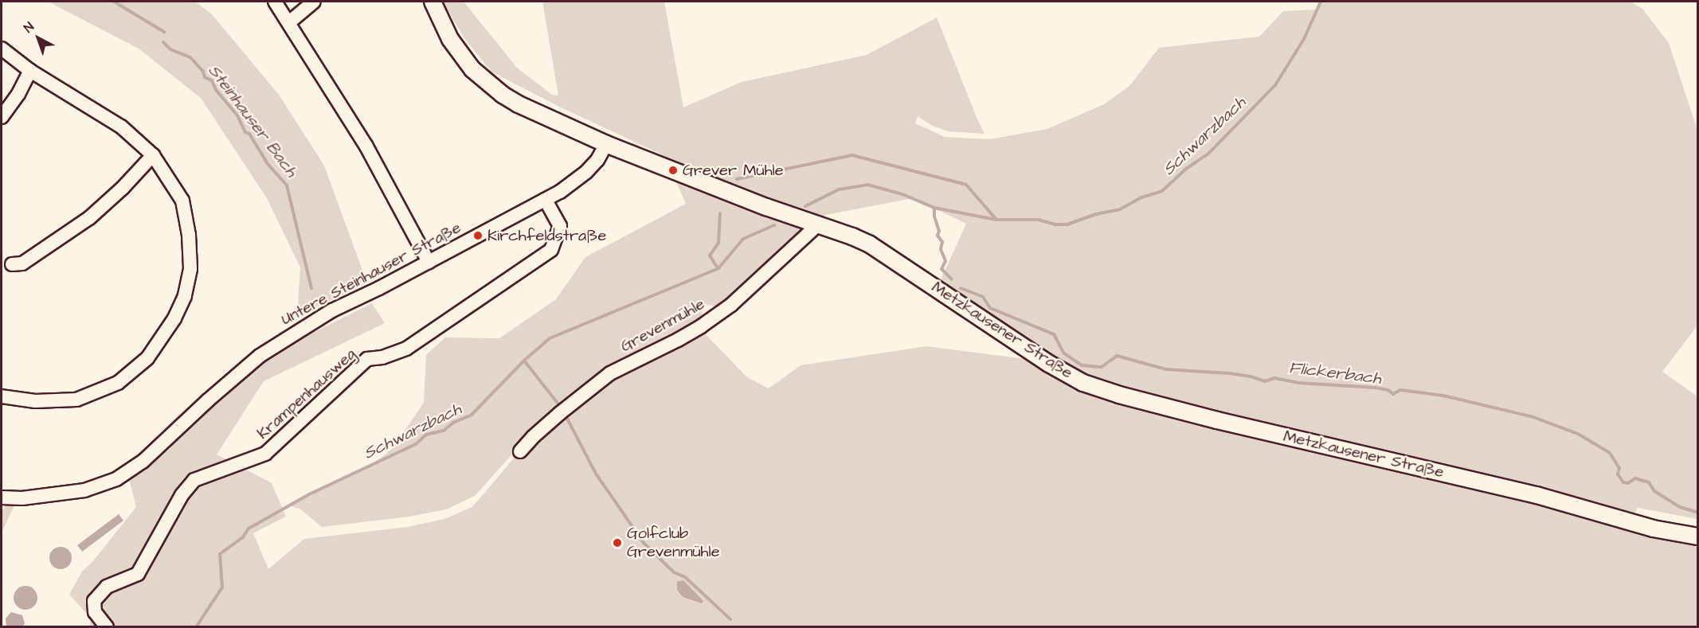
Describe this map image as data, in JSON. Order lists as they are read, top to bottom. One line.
{"streets":{"main road":["Metzkausener Straße"],"street":["Untere Steinhauser Straße","Grevenmühle","Krampenhausweg"]},"crossings":[["Untere Steinhauser Straße","Metzkausener Straße"],["Untere Steinhauser Straße","Krampenhausweg"],["Grevenmühle","Metzkausener Straße"]],"water":["Steinhauser Bach","Schwarzbach","Flickerbach"],"places":["Grever Mühle","Kirchfeldstraße","Golfclub Grevenmühle"],"north":"top left"}
